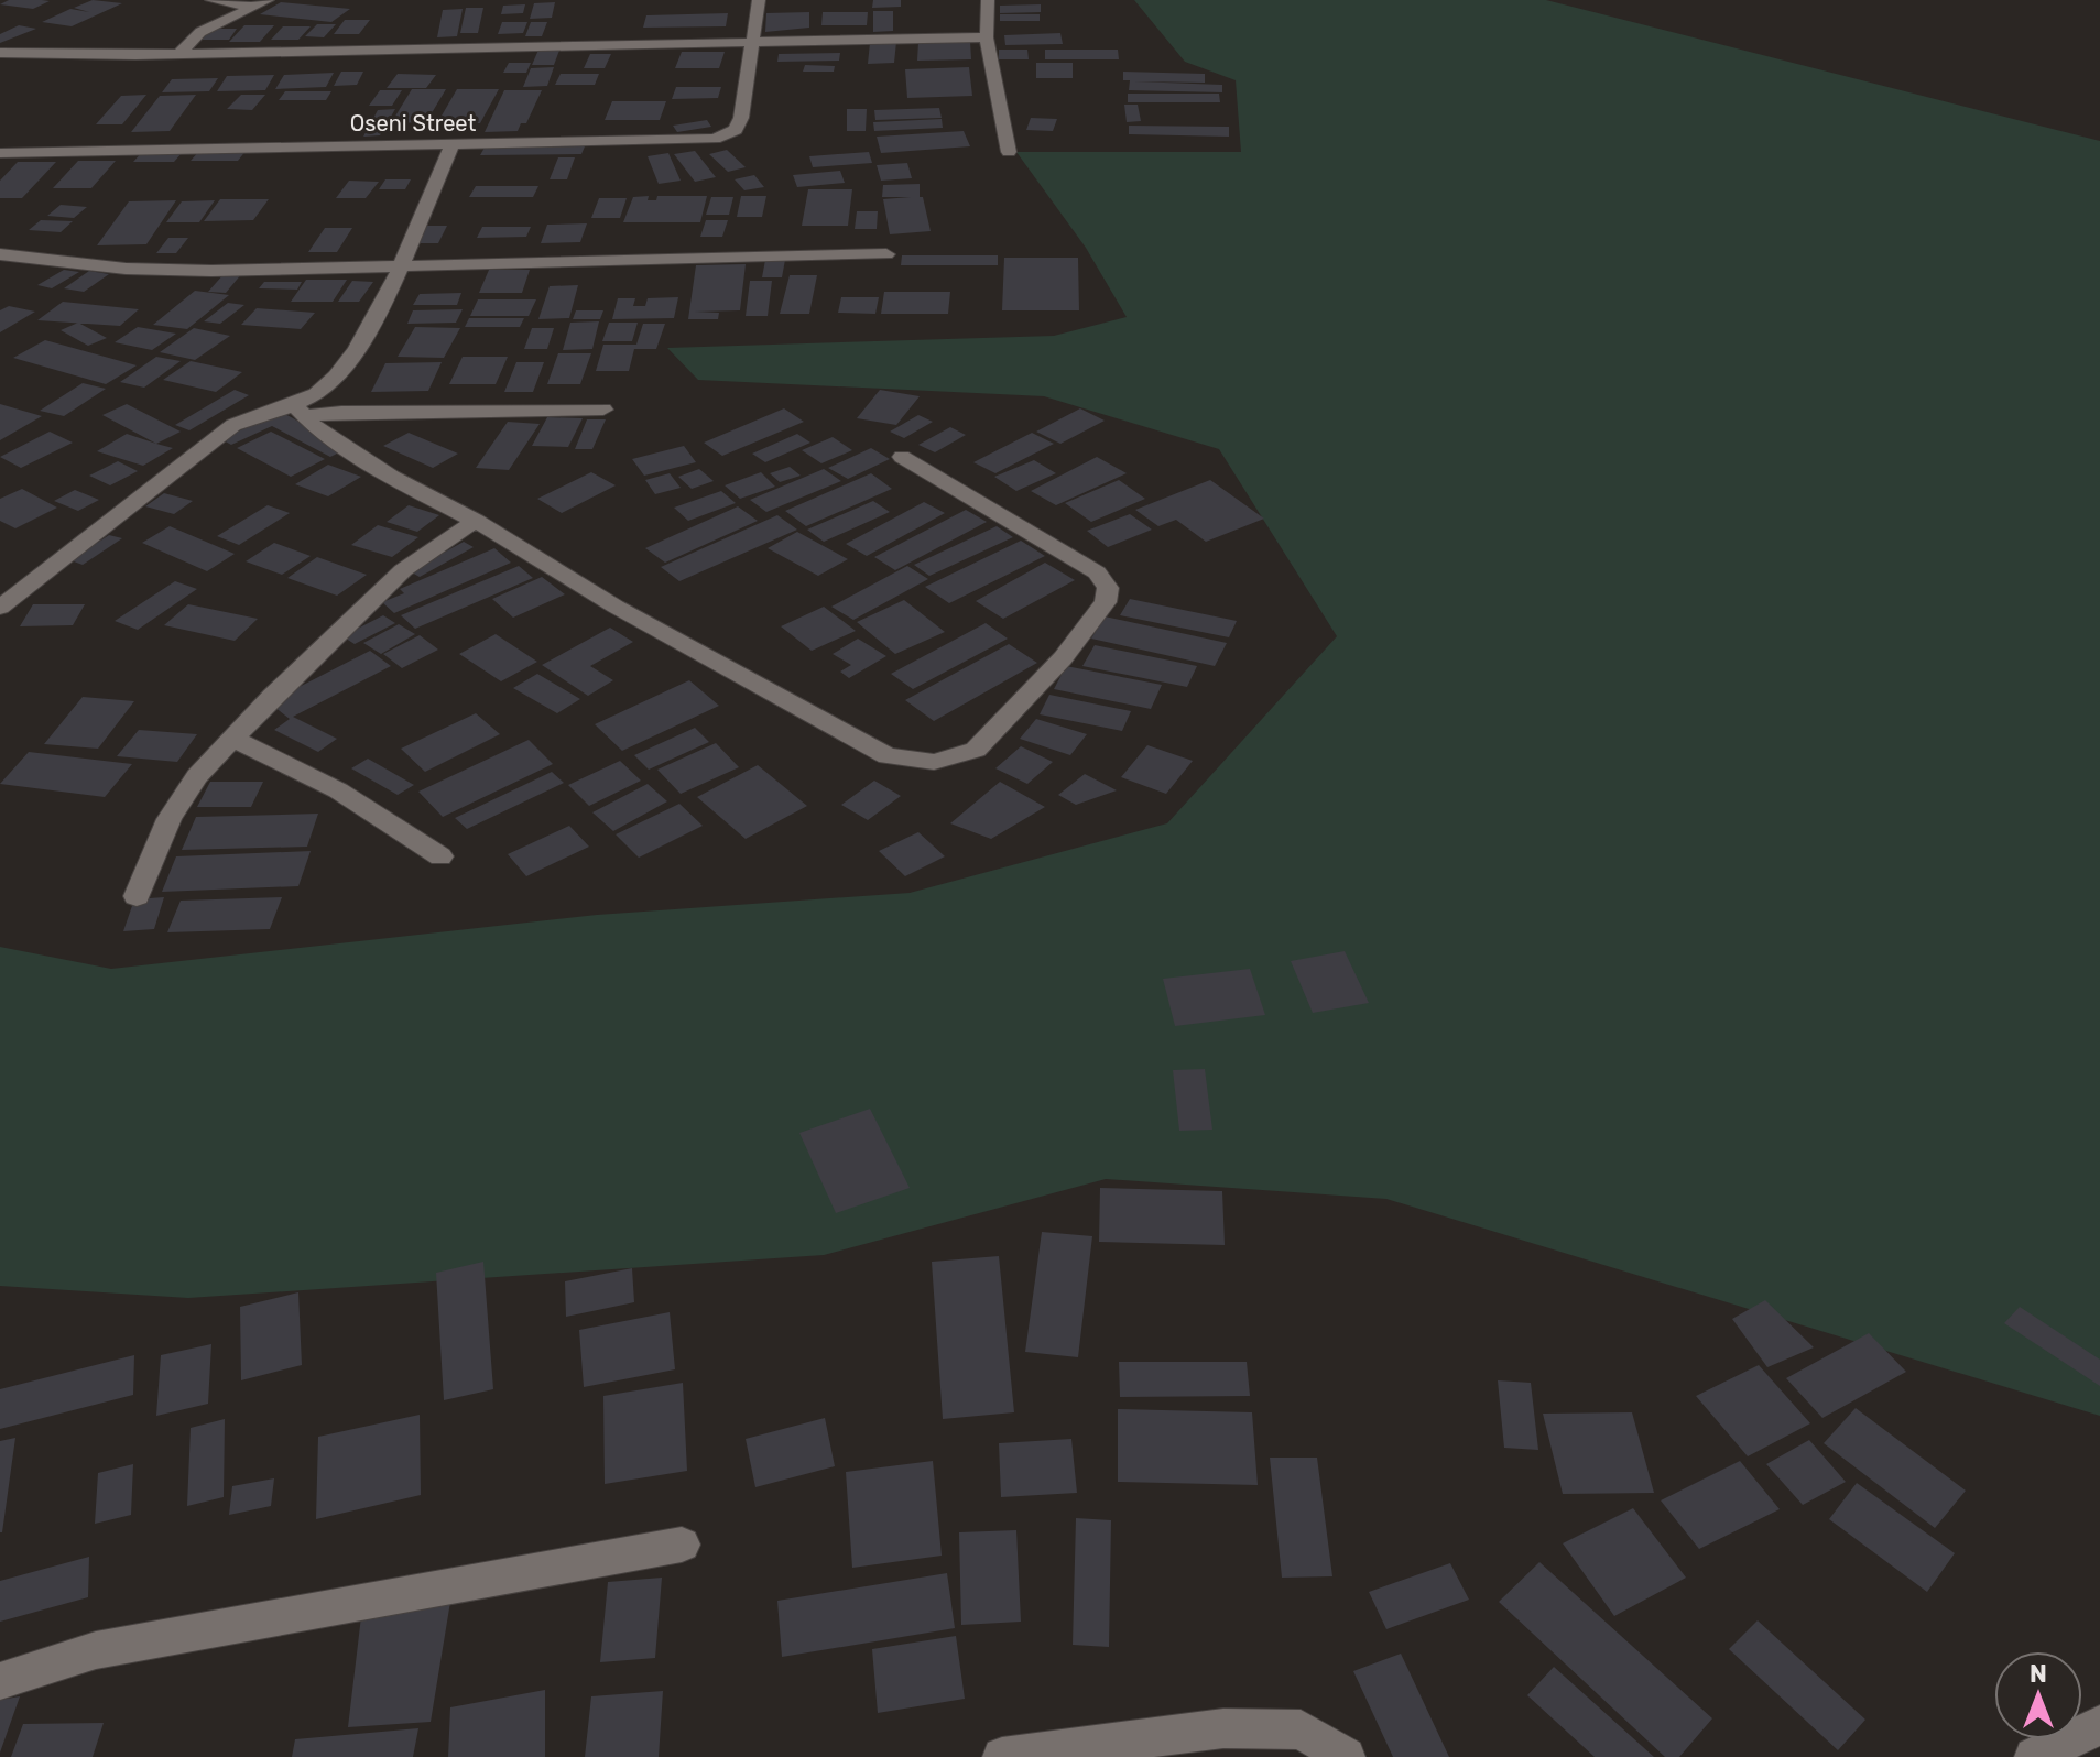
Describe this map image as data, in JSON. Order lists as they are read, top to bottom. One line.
{"streets":{"street":["Oseni Street"]},"north":"top"}
